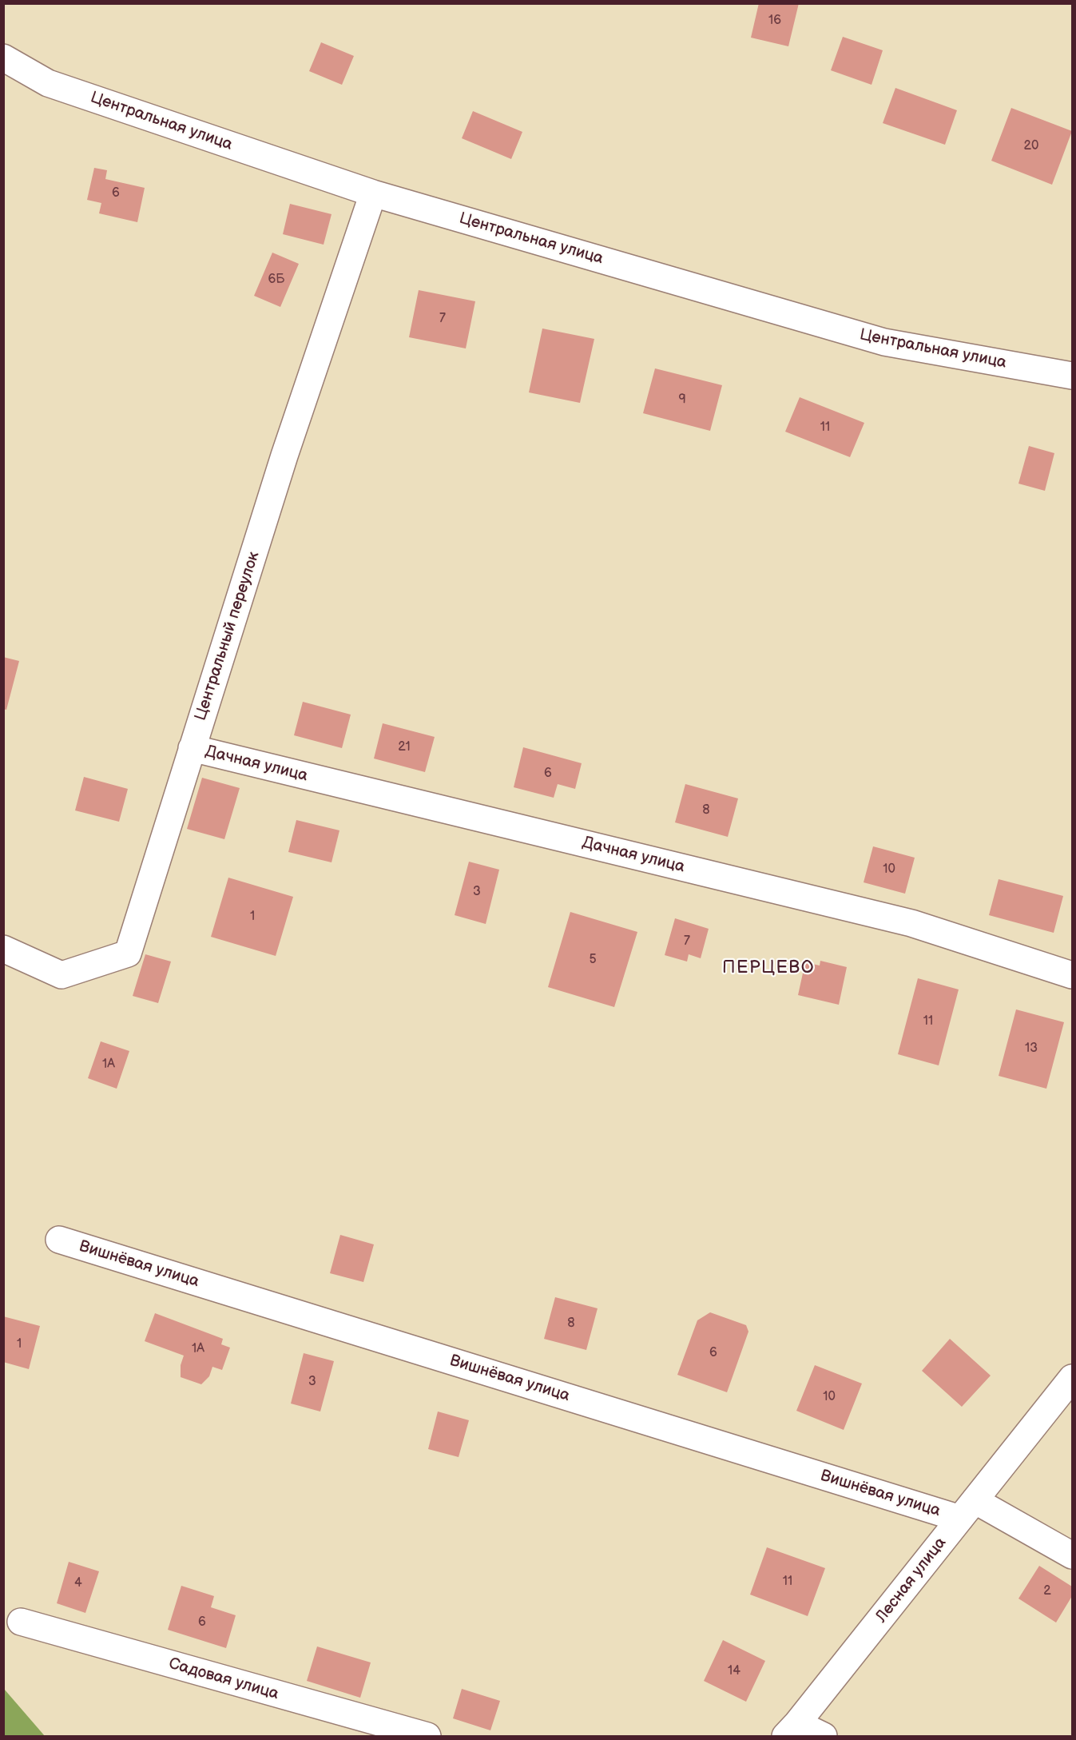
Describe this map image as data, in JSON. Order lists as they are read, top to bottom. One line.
{"streets":{"street":["Центральная улица","Центральный переулок","Дачная улица","Вишнёвая улица","Лесная улица","Садовая улица"]},"crossings":[["Центральная улица","Центральный переулок"],["Центральный переулок","Дачная улица"],["Вишнёвая улица","Лесная улица"]],"districts":["ПЕРЦЕВО"],"house_numbers":["16","20","6","6Б","7","9","11","21","6","8","10","3","1","7","5","11","13","1А","8","1","1А","6","3","10","11","4","2","6","14"]}
